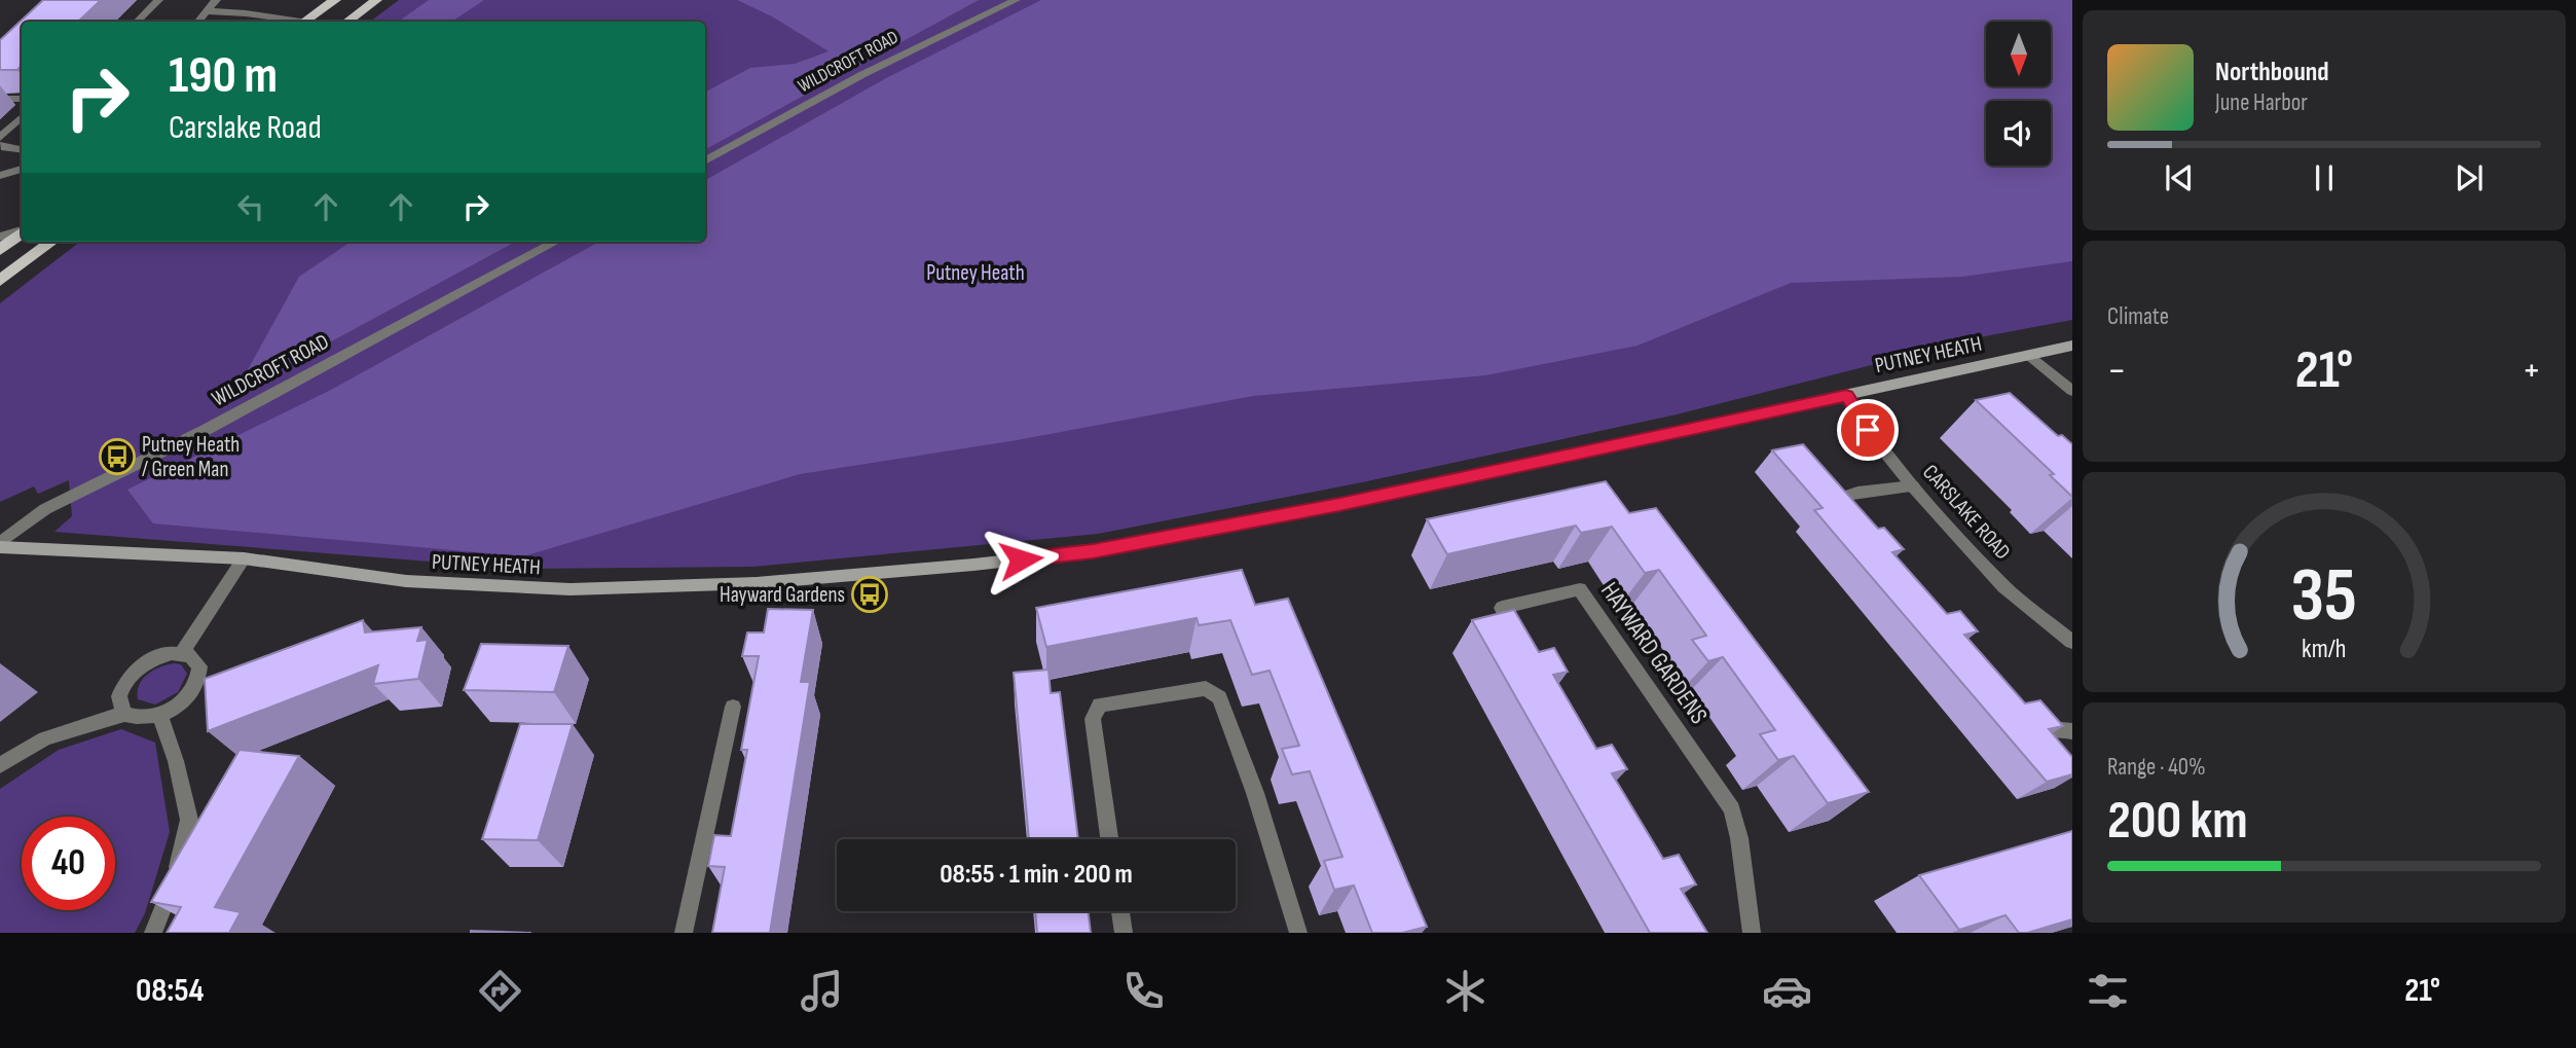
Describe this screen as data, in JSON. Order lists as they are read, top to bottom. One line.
{"streets":{"street":["WILDCROFT ROAD","PUTNEY HEATH","CARSLAKE ROAD","HAYWARD GARDENS"]},"crossings":[["WILDCROFT ROAD","PUTNEY HEATH"],["PUTNEY HEATH","CARSLAKE ROAD"]],"parks":["Putney Heath"],"places":{"bus stop":["Putney Heath / Green Man","Hayward Gardens"]},"north":"bottom","page":{"turn":["190 m","Carslake Road"],"song":["Northbound","June Harbor"],"tile":["Climate",["Range · 40%","200 km"]],"heat":["−","21°","+"],"limit":"40","trip":"08:55 · 1 min · 200 m","tabs":["08:54","21°"],"gauge":["35","km/h"]}}
